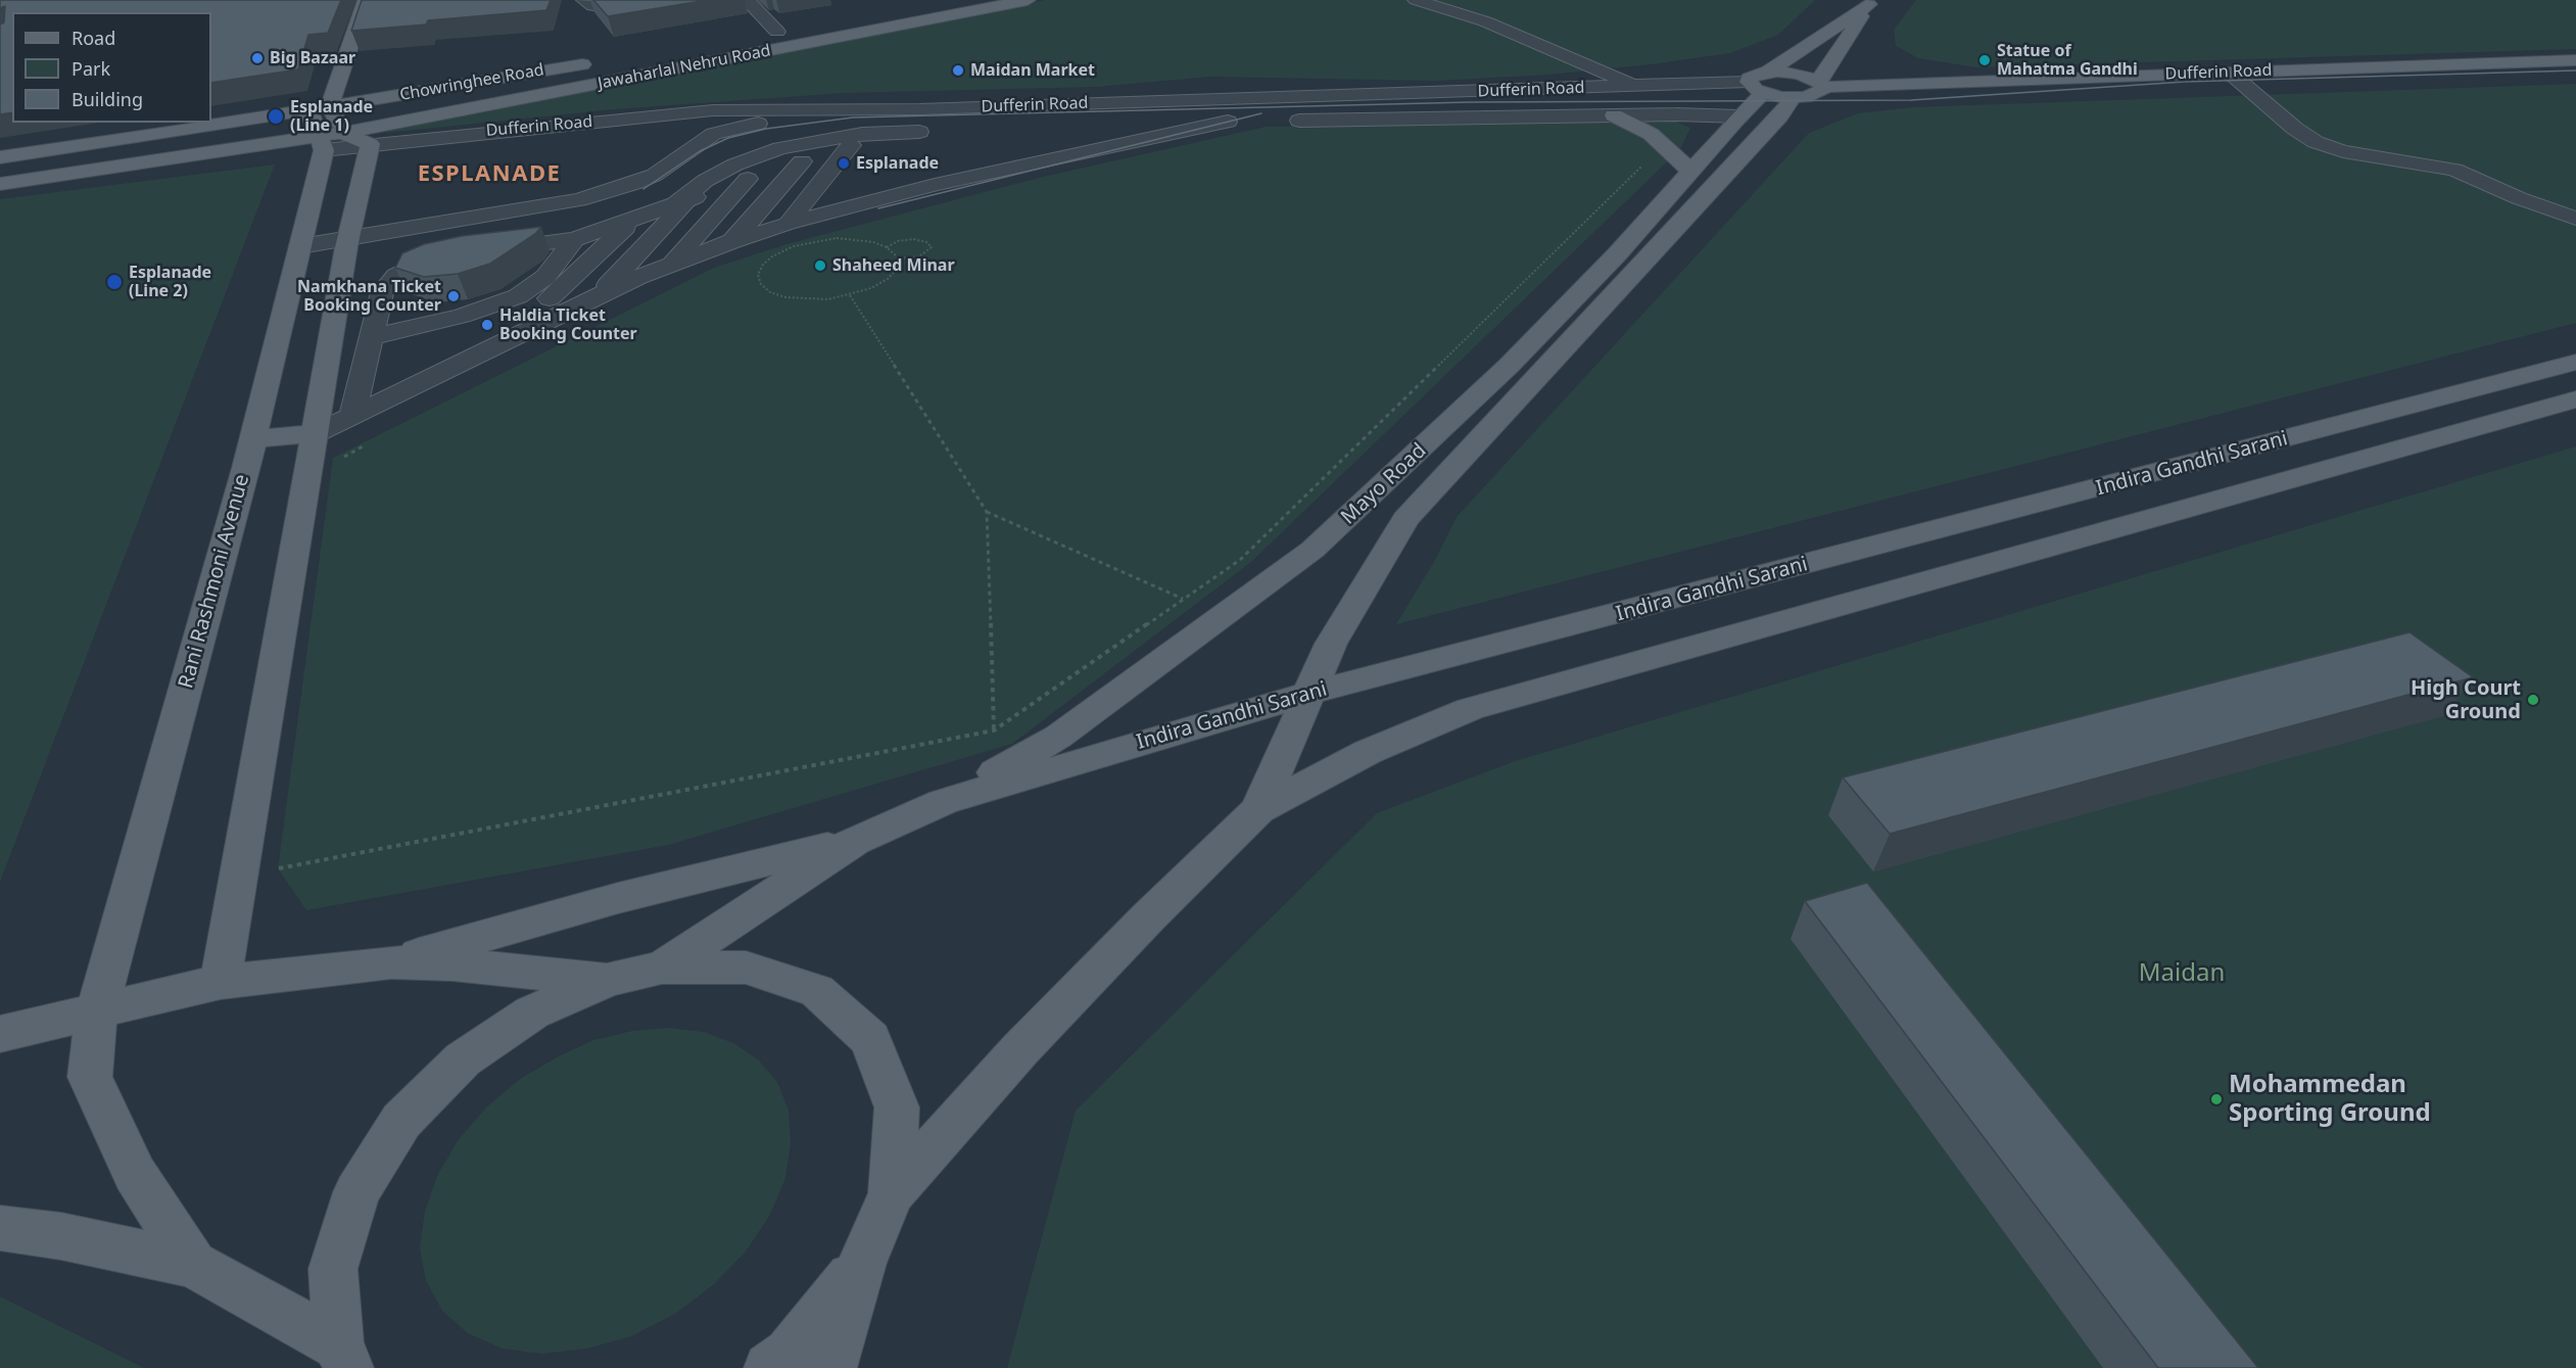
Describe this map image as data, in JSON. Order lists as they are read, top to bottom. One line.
{"streets":{"main road":["Jawaharlal Nehru Road","Dufferin Road","Chowringhee Road","Indira Gandhi Sarani","Mayo Road","Rani Rashmoni Avenue"]},"crossings":[["Dufferin Road","Mayo Road"],["Dufferin Road","Rani Rashmoni Avenue"],["Indira Gandhi Sarani","Mayo Road"]],"districts":["ESPLANADE"],"parks":["Maidan"],"places":["Big Bazaar","Statue of Mahatma Gandhi","Maidan Market","Esplanade (Line 1)","Esplanade","Shaheed Minar","Esplanade (Line 2)","Namkhana Ticket Booking Counter","Haldia Ticket Booking Counter","High Court Ground","Mohammedan Sporting Ground"],"legend":["Road","Park","Building"]}
